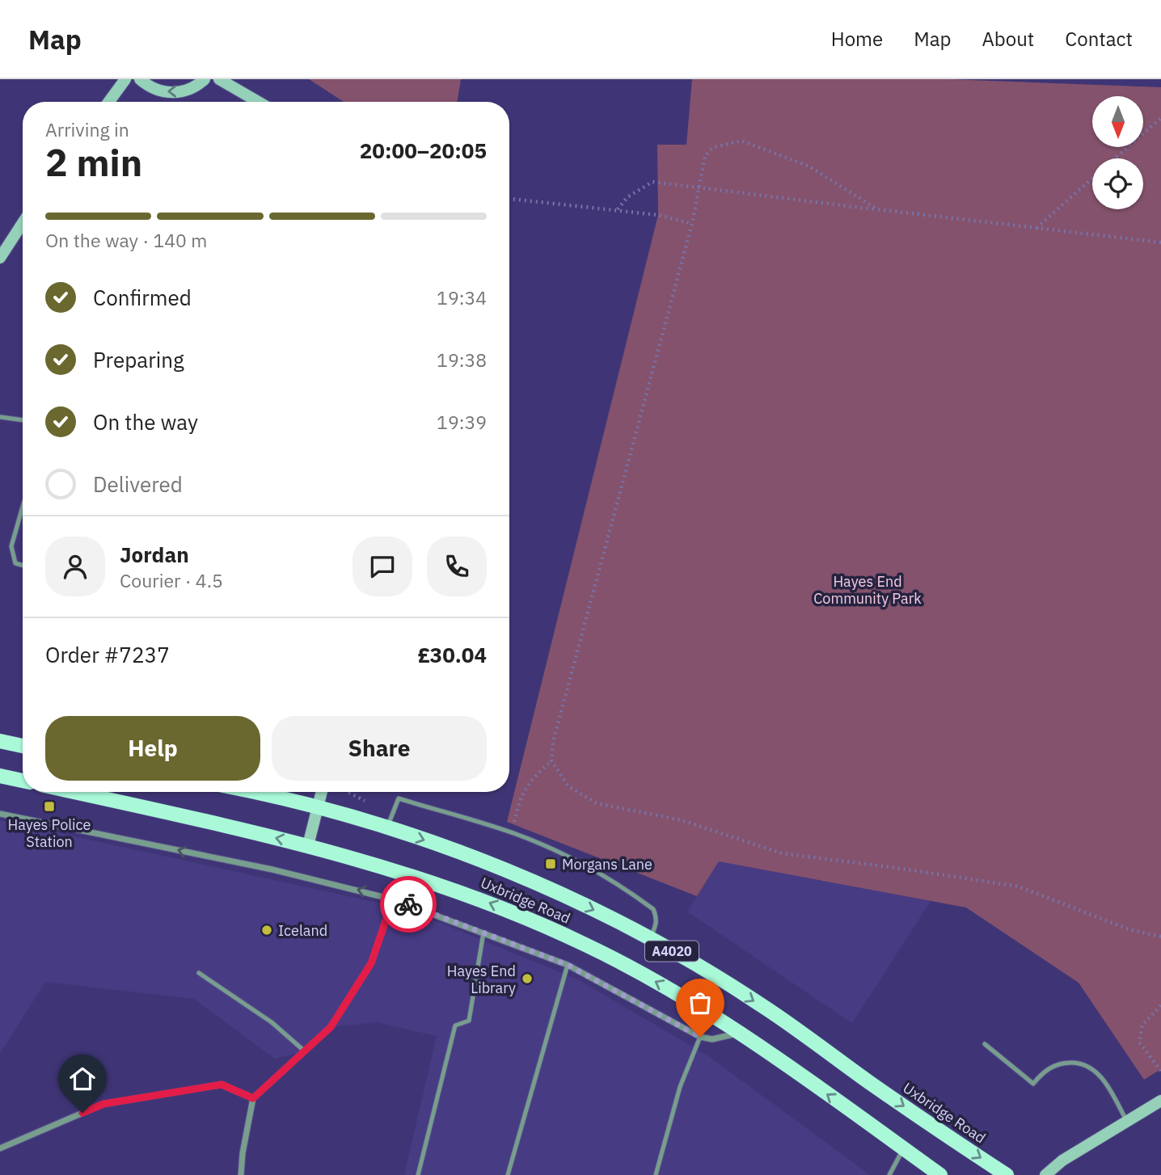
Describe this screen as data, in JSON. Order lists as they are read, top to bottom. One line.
{"streets":{"main road":["Uxbridge Road","A4020"]},"parks":["Hayes End Community Park"],"places":{"transit":["Hayes Police Station","Morgans Lane"],"other":["Iceland","Hayes End Library"]},"north":"bottom","page":{"header":"Map","nav":["Home","Map","About","Contact"],"heading":["2 min","Arriving in","20:00–20:05"],"panel":["Jordan","Courier · 4.5","Order #7237","£30.04"],"bar":"On the way · 140 m","list":[["Confirmed","19:34"],["Preparing","19:38"],["On the way","19:39"],"Delivered"],"buttons":["Help","Share"]}}
